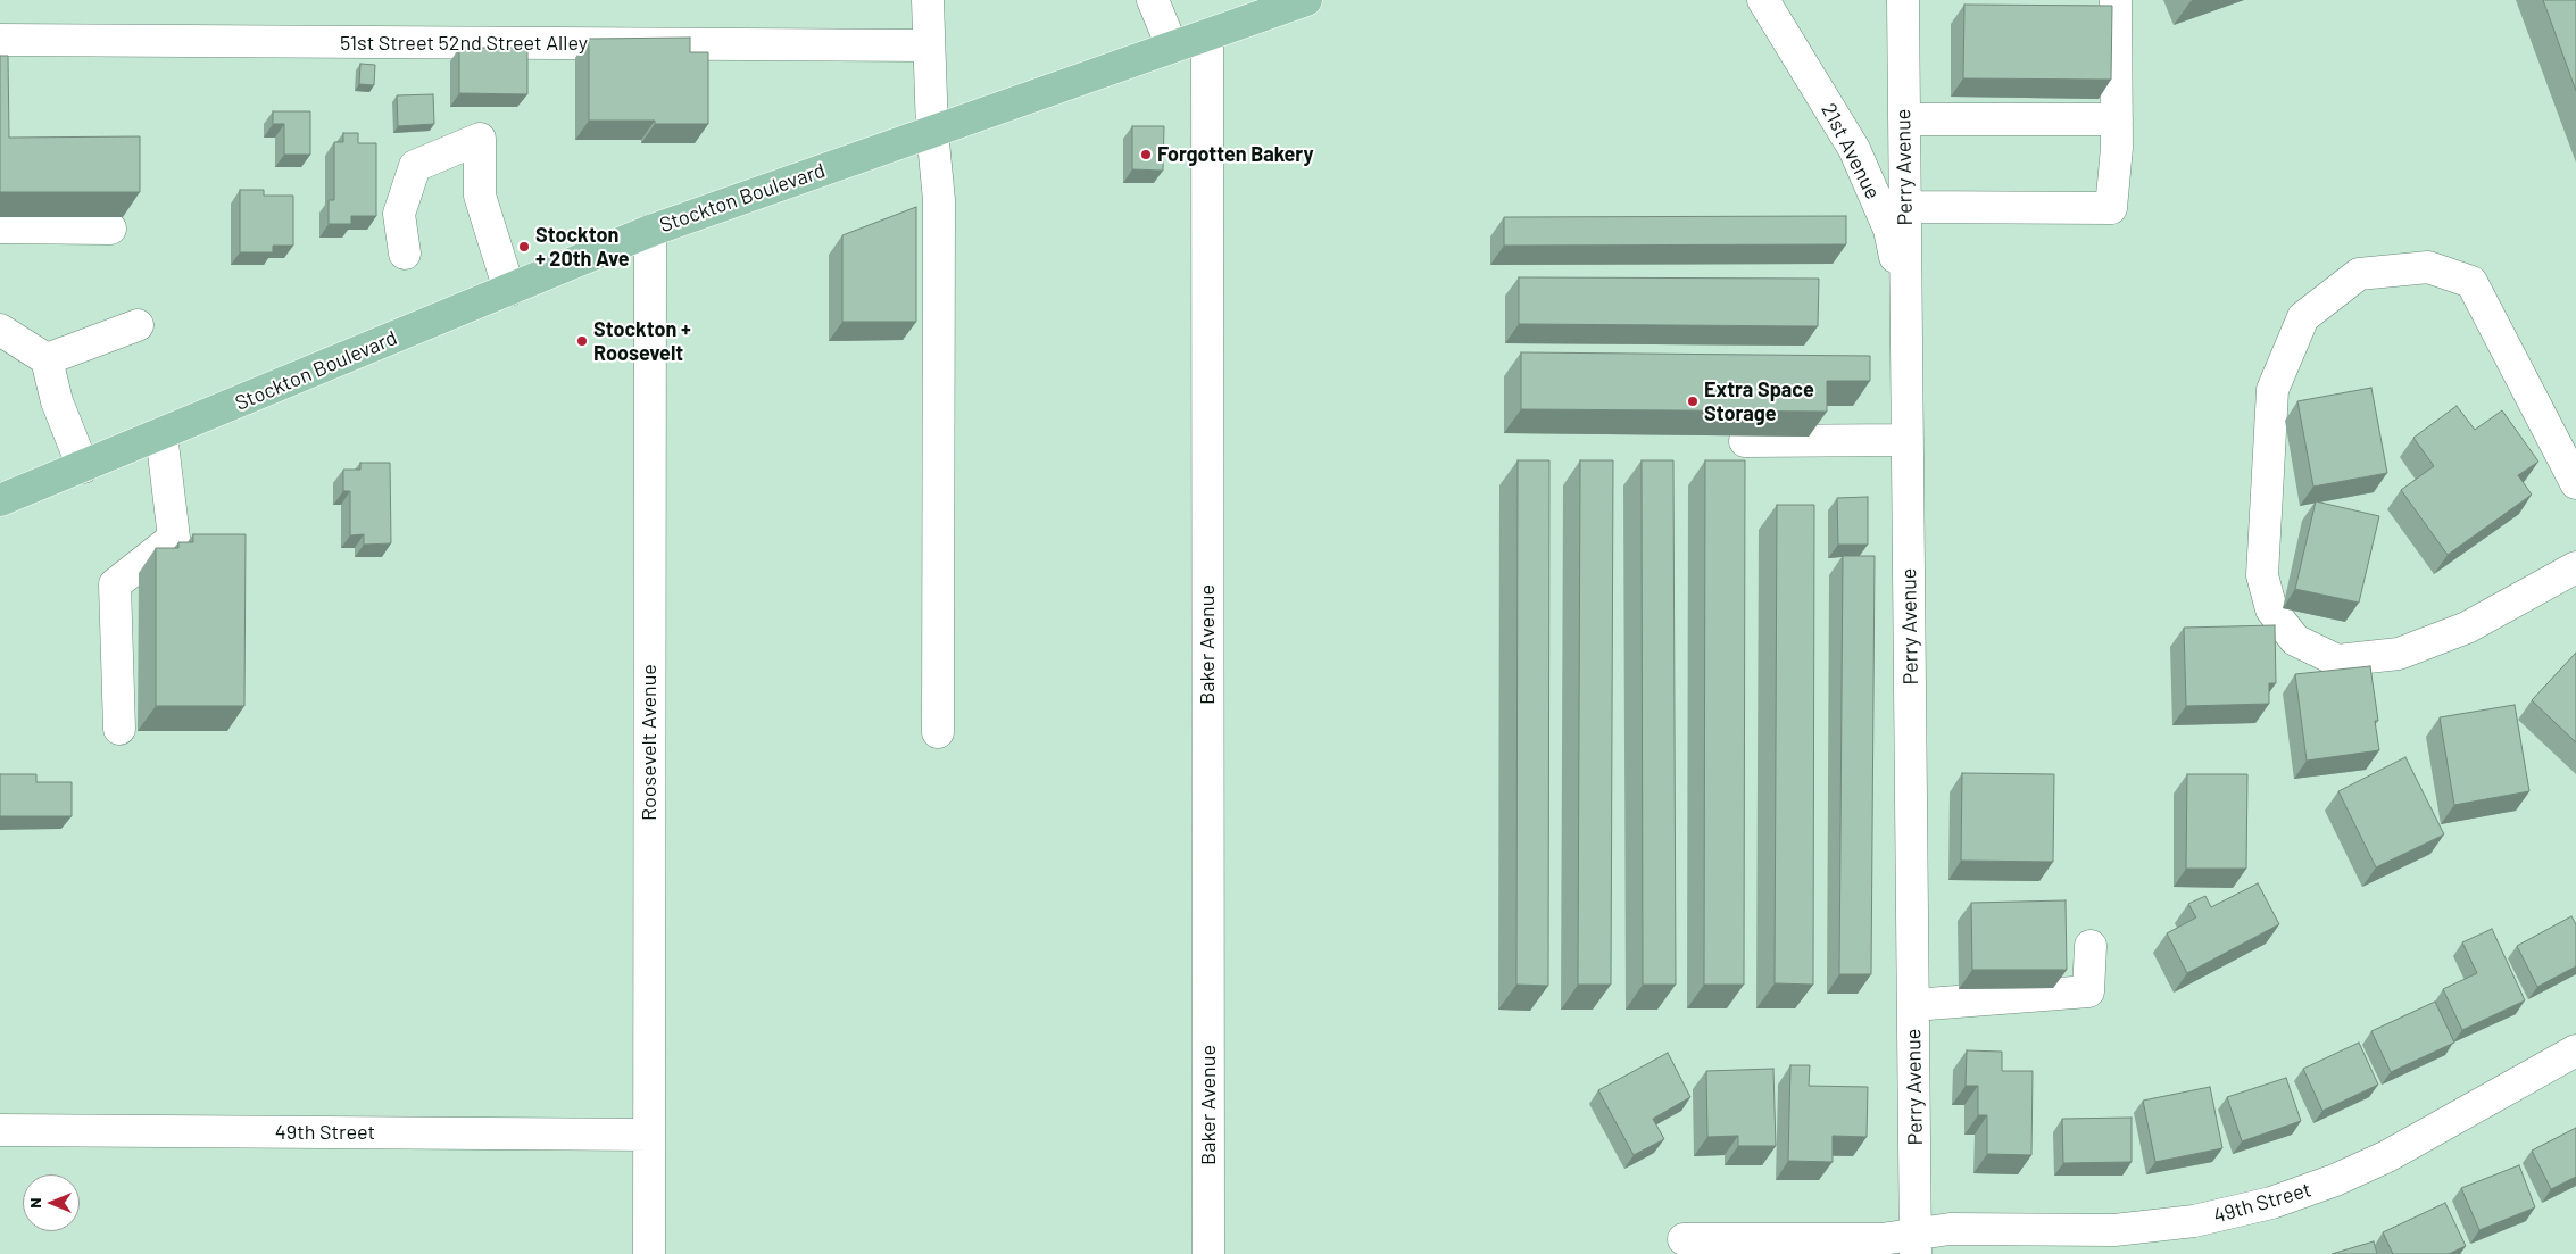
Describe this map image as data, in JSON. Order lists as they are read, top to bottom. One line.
{"streets":{"main road":["Stockton Boulevard"],"street":["51st Street 52nd Street Alley","21st Avenue","Perry Avenue","Baker Avenue","Roosevelt Avenue","49th Street"]},"crossings":[["21st Avenue","Perry Avenue"],["Perry Avenue","49th Street"],["Stockton Boulevard","Baker Avenue"],["Stockton Boulevard","Roosevelt Avenue"],["Roosevelt Avenue","49th Street"]],"places":["Forgotten Bakery","Stockton + 20th Ave","Stockton + Roosevelt","Extra Space Storage"],"north":"left"}
